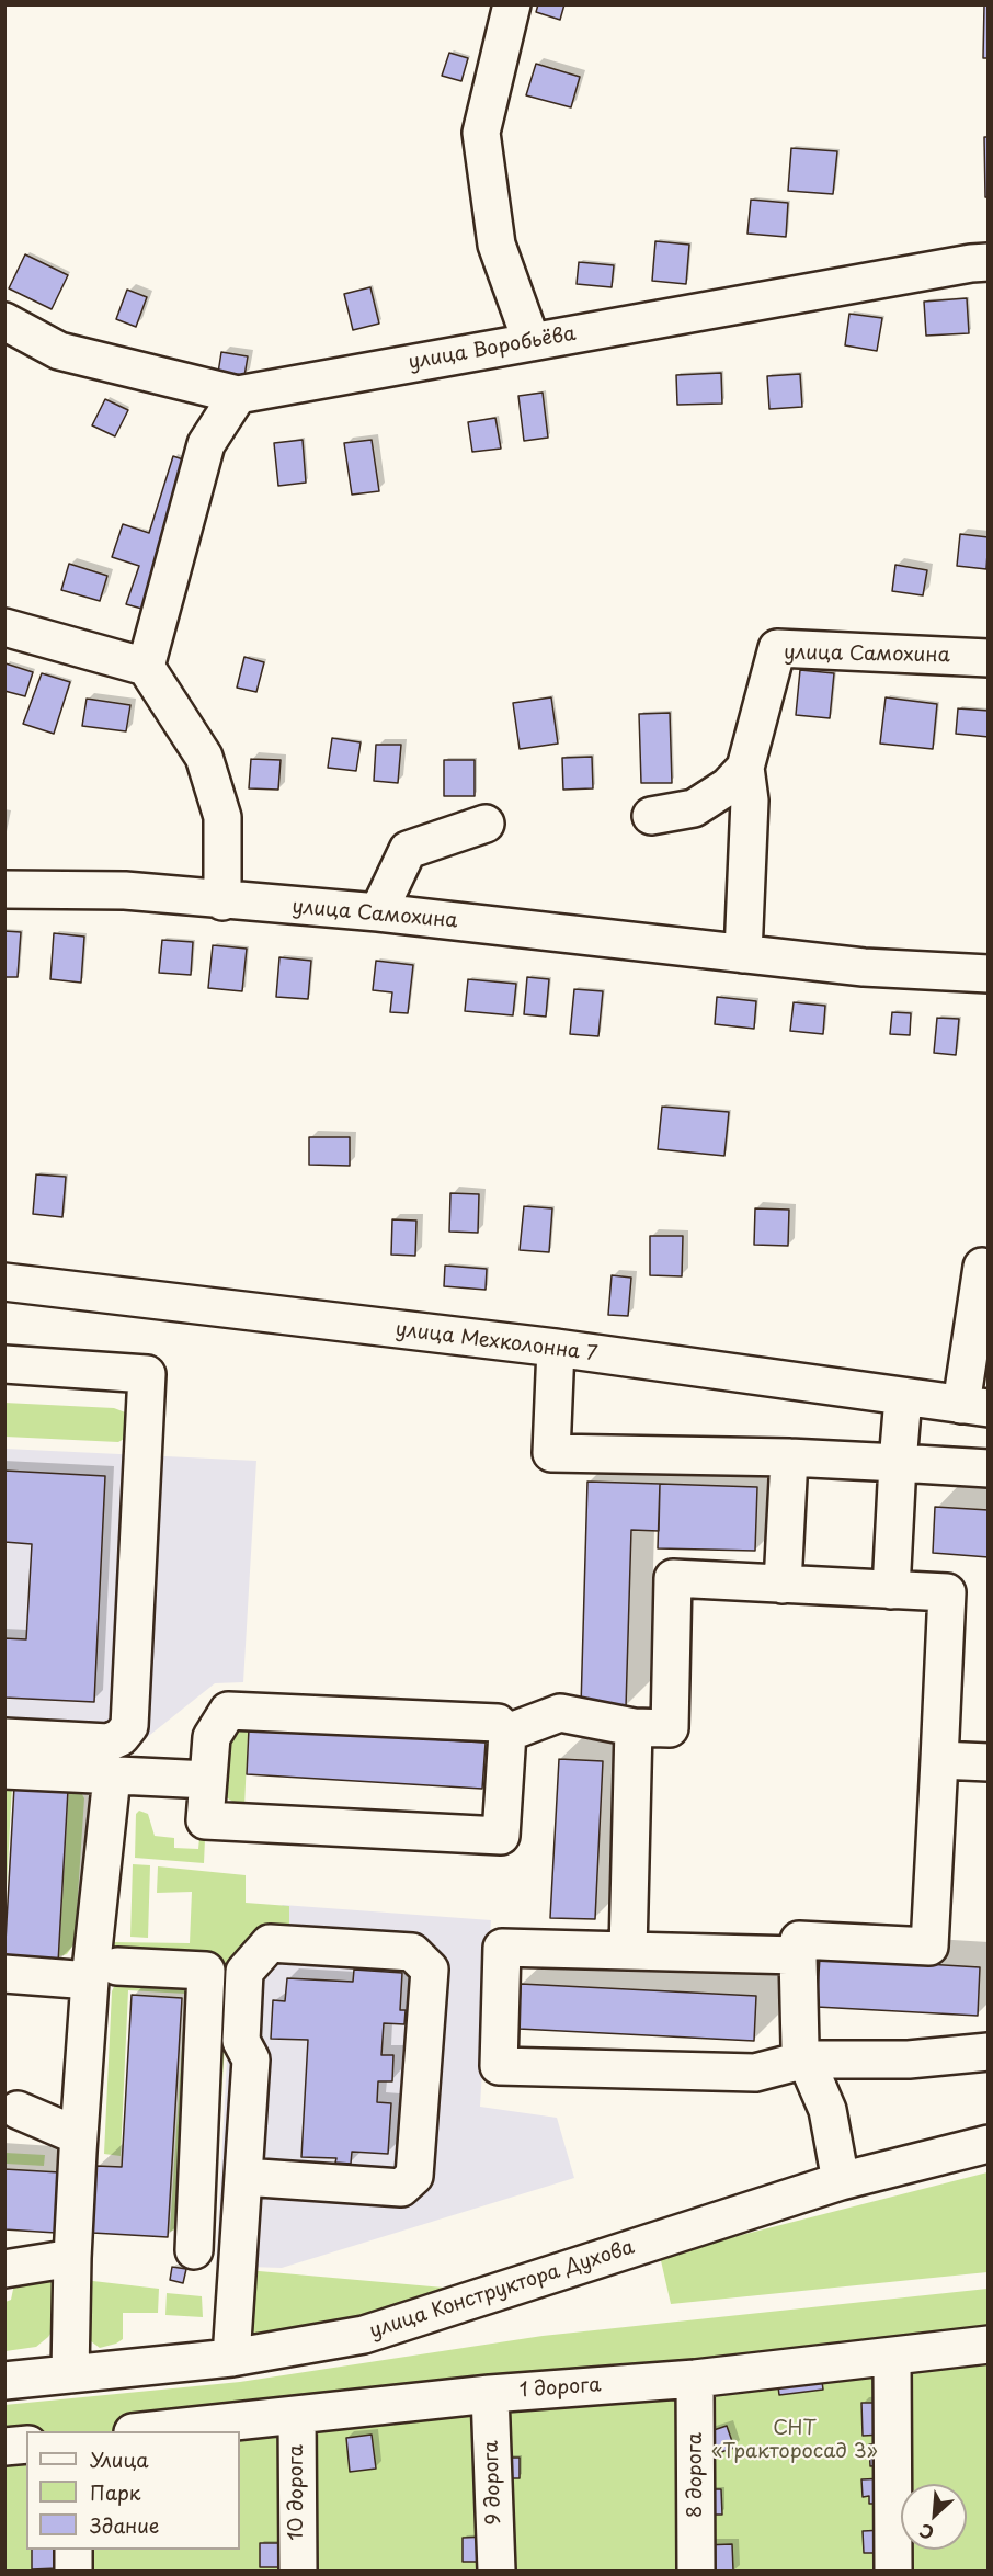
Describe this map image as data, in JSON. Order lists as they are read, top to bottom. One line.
{"streets":{"street":["улица Воробьёва","улица Самохина","улица Мехколонна 7","улица Конструктора Духова","1 дорога","8 дорога","9 дорога","10 дорога"]},"crossings":[["1 дорога","8 дорога"],["1 дорога","9 дорога"],["1 дорога","10 дорога"]],"parks":["СНТ «Тракторосад 3»"],"legend":["Улица","Парк","Здание"],"north":"bottom left"}
